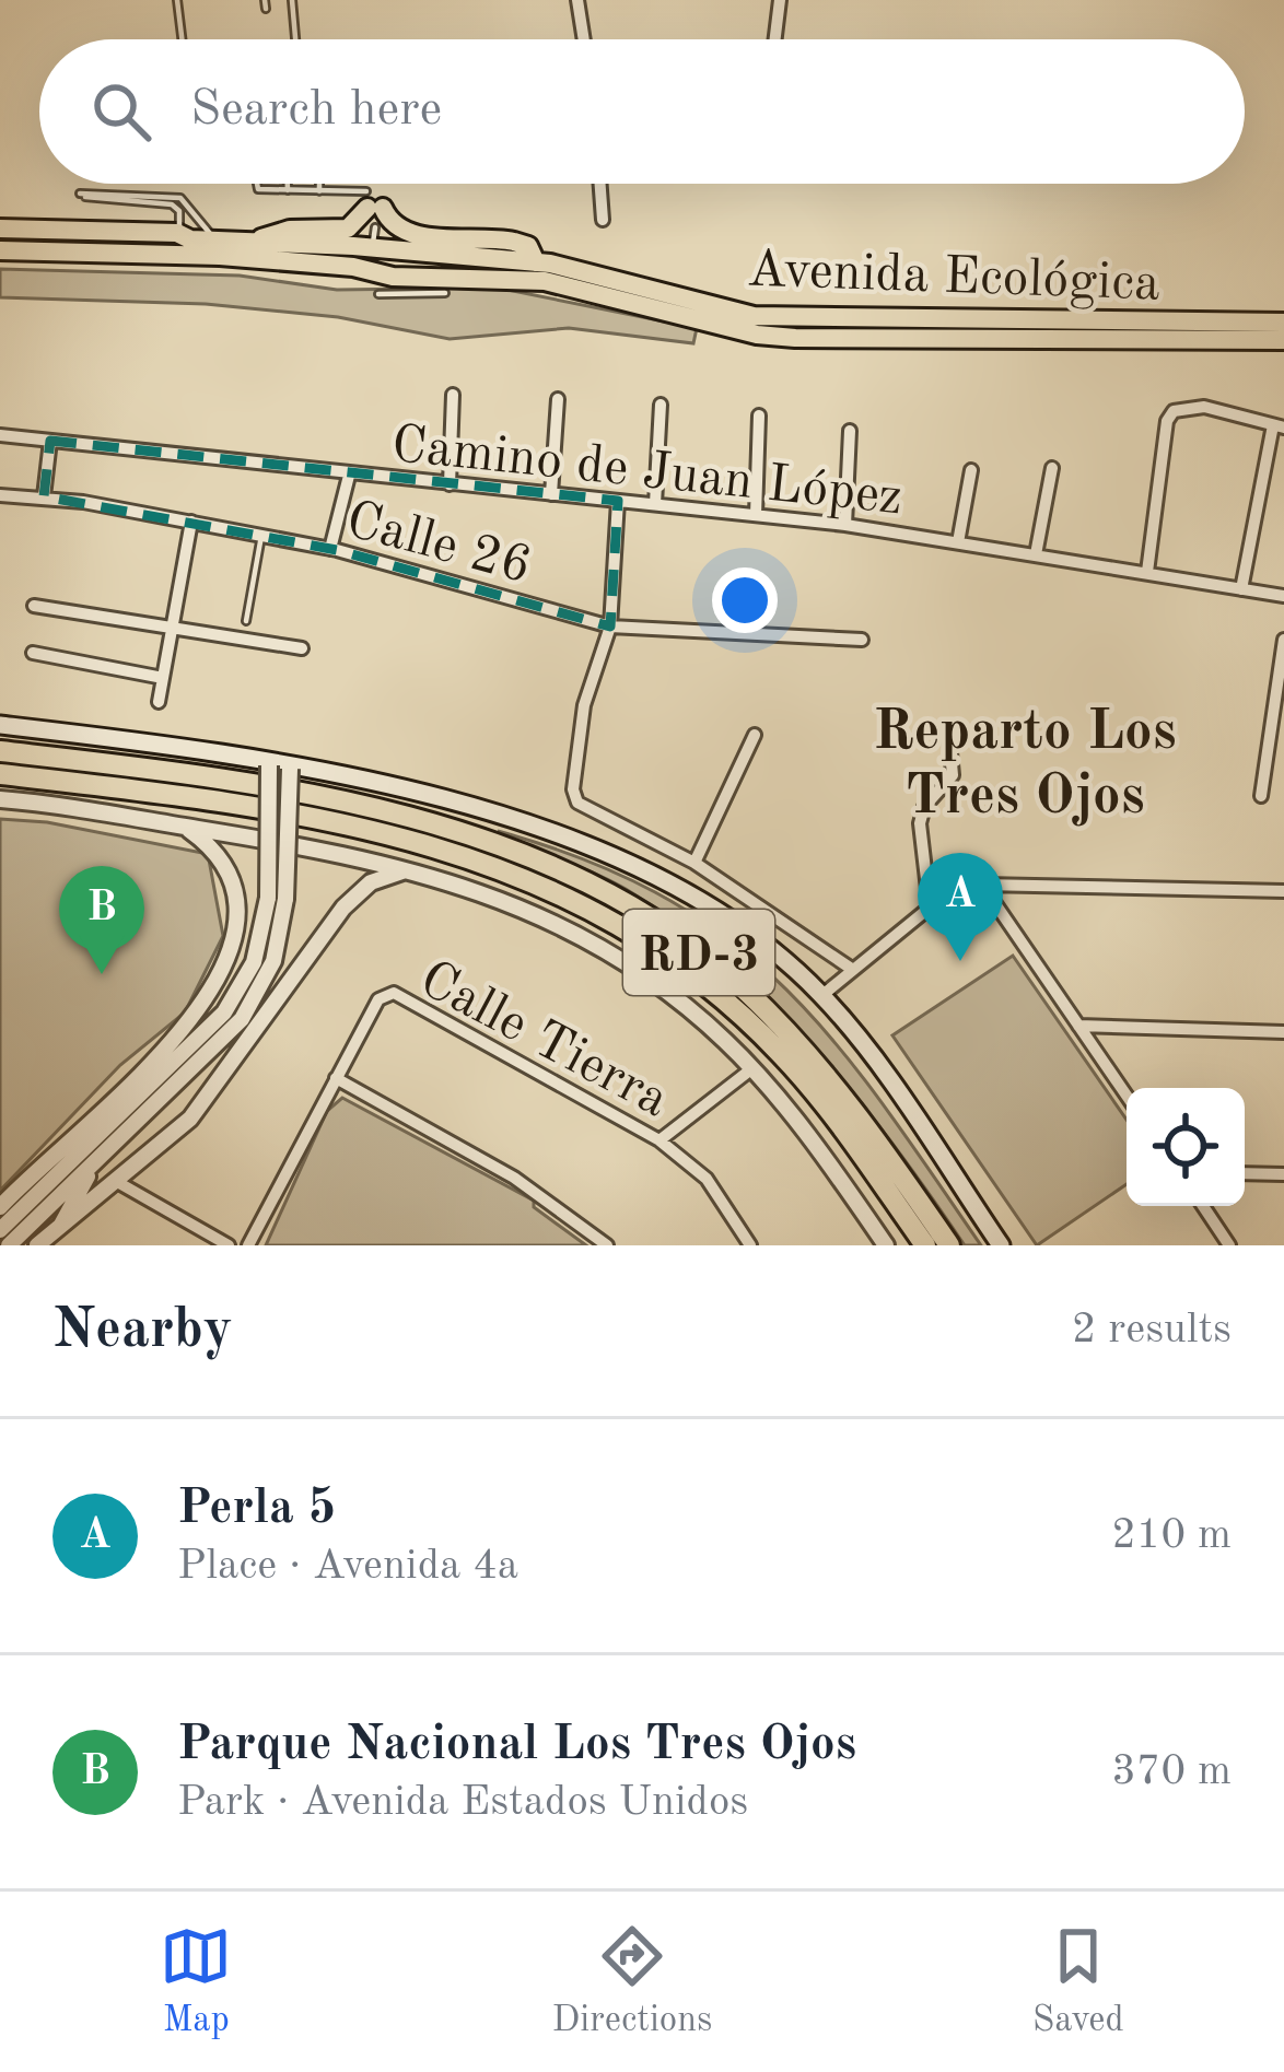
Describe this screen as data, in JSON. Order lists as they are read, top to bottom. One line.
{"streets":{"highway":["RD-3"],"main road":["Avenida Ecológica"],"street":["Camino de Juan López","Calle 26","Calle Tierra"]},"districts":["Reparto Los Tres Ojos"],"page":{"search":"Search here","pins":["A","B"],"heading":["Nearby","2 results"],"list":[{"mark":"A","name":"Perla 5","note":"Place · Avenida 4a","value":"210 m"},{"mark":"B","name":"Parque Nacional Los Tres Ojos","note":"Park · Avenida Estados Unidos","value":"370 m"}],"nav":["Map","Directions","Saved"]}}
